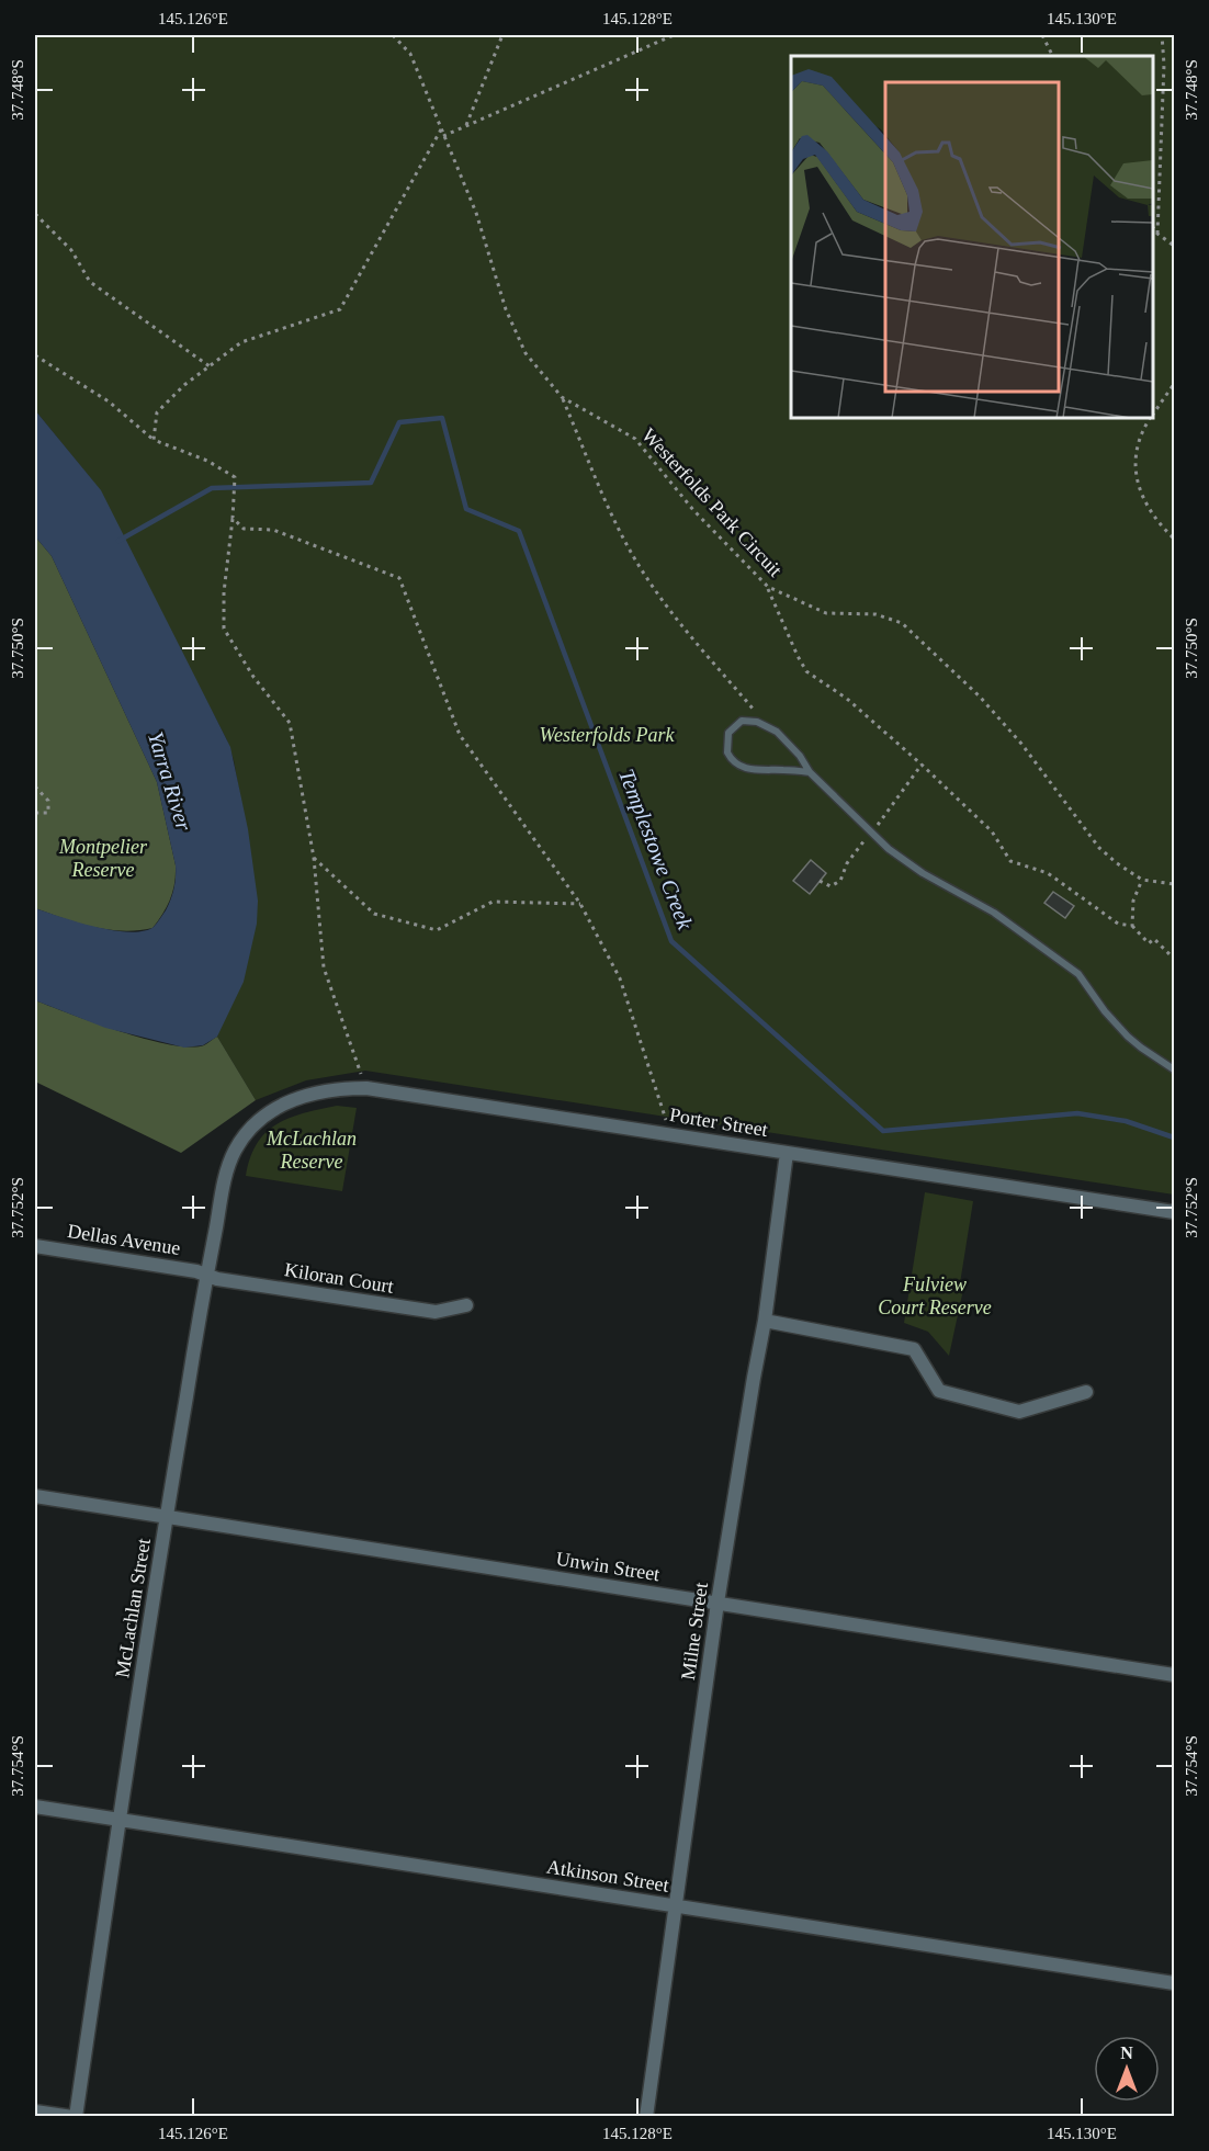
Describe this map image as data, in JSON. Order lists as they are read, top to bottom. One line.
{"streets":{"street":["Porter Street","Dellas Avenue","Kiloran Court","Unwin Street","McLachlan Street","Milne Street","Atkinson Street"],"path":["Westerfolds Park Circuit"]},"crossings":[["Porter Street","McLachlan Street"],["Porter Street","Milne Street"],["Dellas Avenue","Kiloran Court"],["Dellas Avenue","McLachlan Street"],["Kiloran Court","McLachlan Street"],["Unwin Street","McLachlan Street"],["Unwin Street","Milne Street"],["McLachlan Street","Atkinson Street"],["Milne Street","Atkinson Street"]],"water":["Yarra River","Templestowe Creek"],"parks":["Westerfolds Park","Montpelier Reserve","McLachlan Reserve","Fulview Court Reserve"],"north":"top","coordinates":["145.126°E","145.128°E","145.130°E","37.748°S","37.750°S","37.752°S","37.754°S"]}
